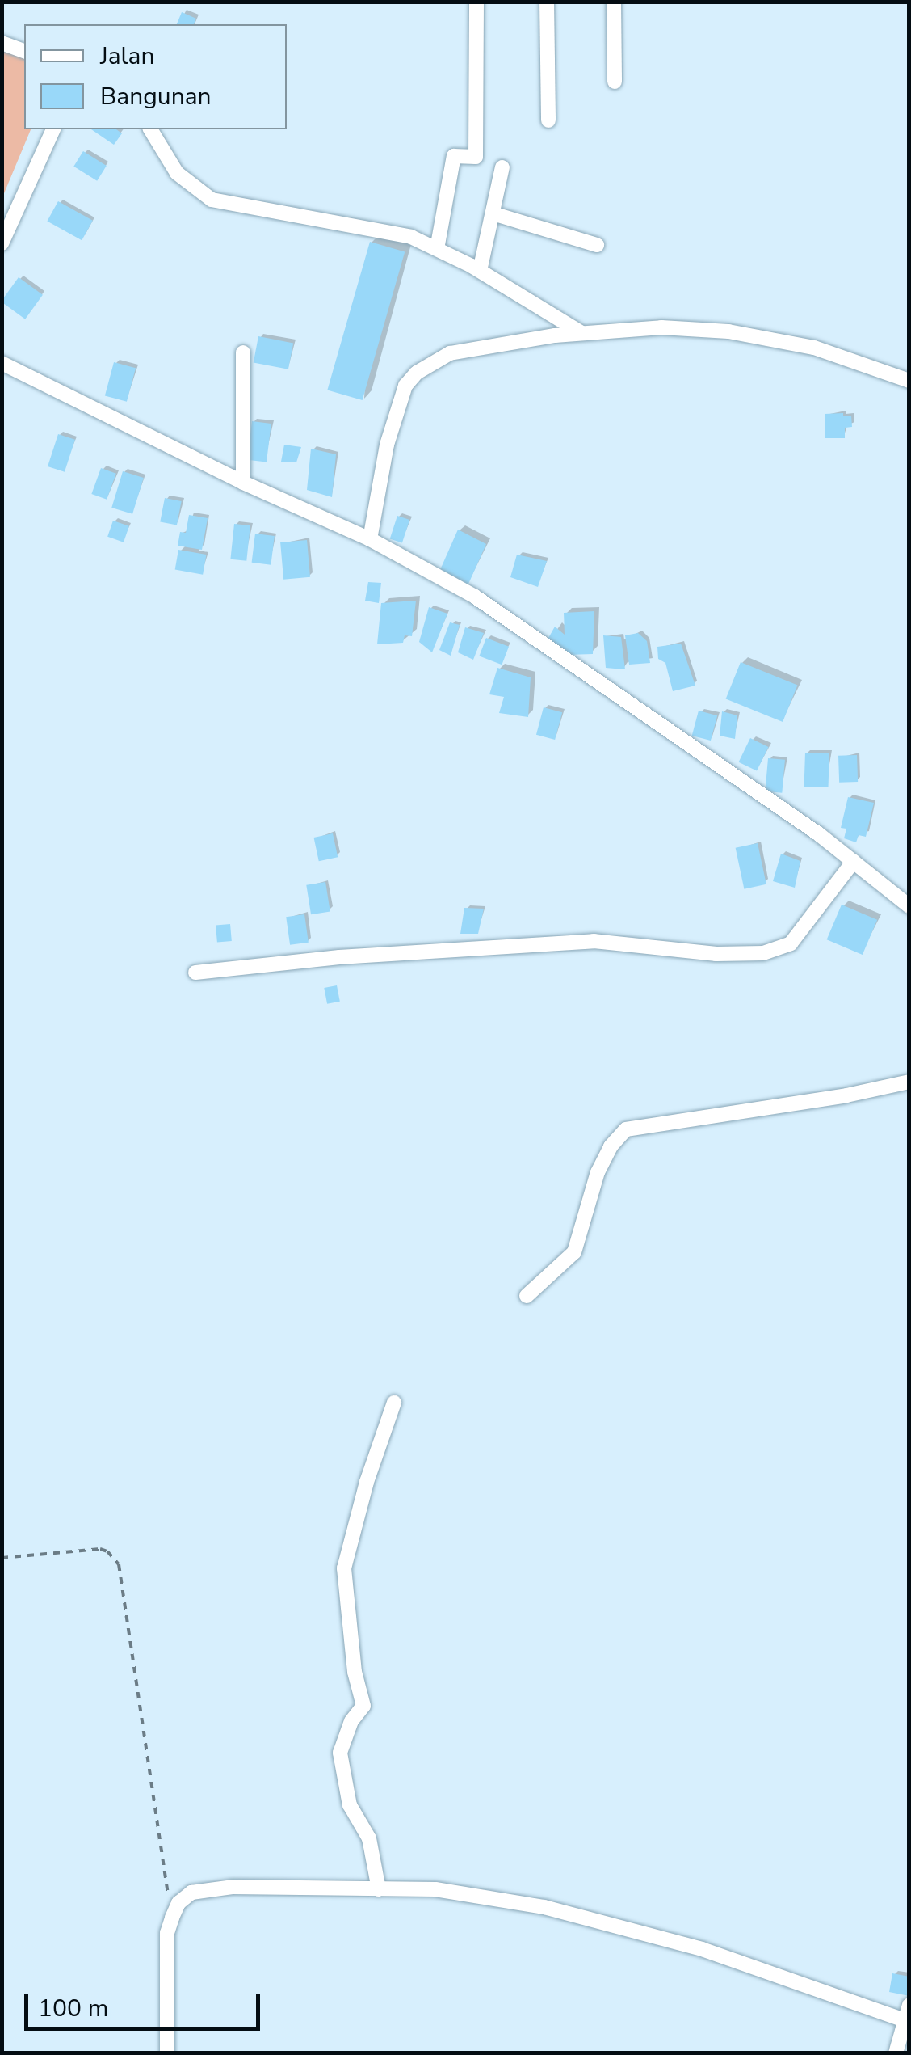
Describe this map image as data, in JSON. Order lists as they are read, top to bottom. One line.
{"legend":["Jalan","Bangunan"],"scale_bar":"100 m"}
